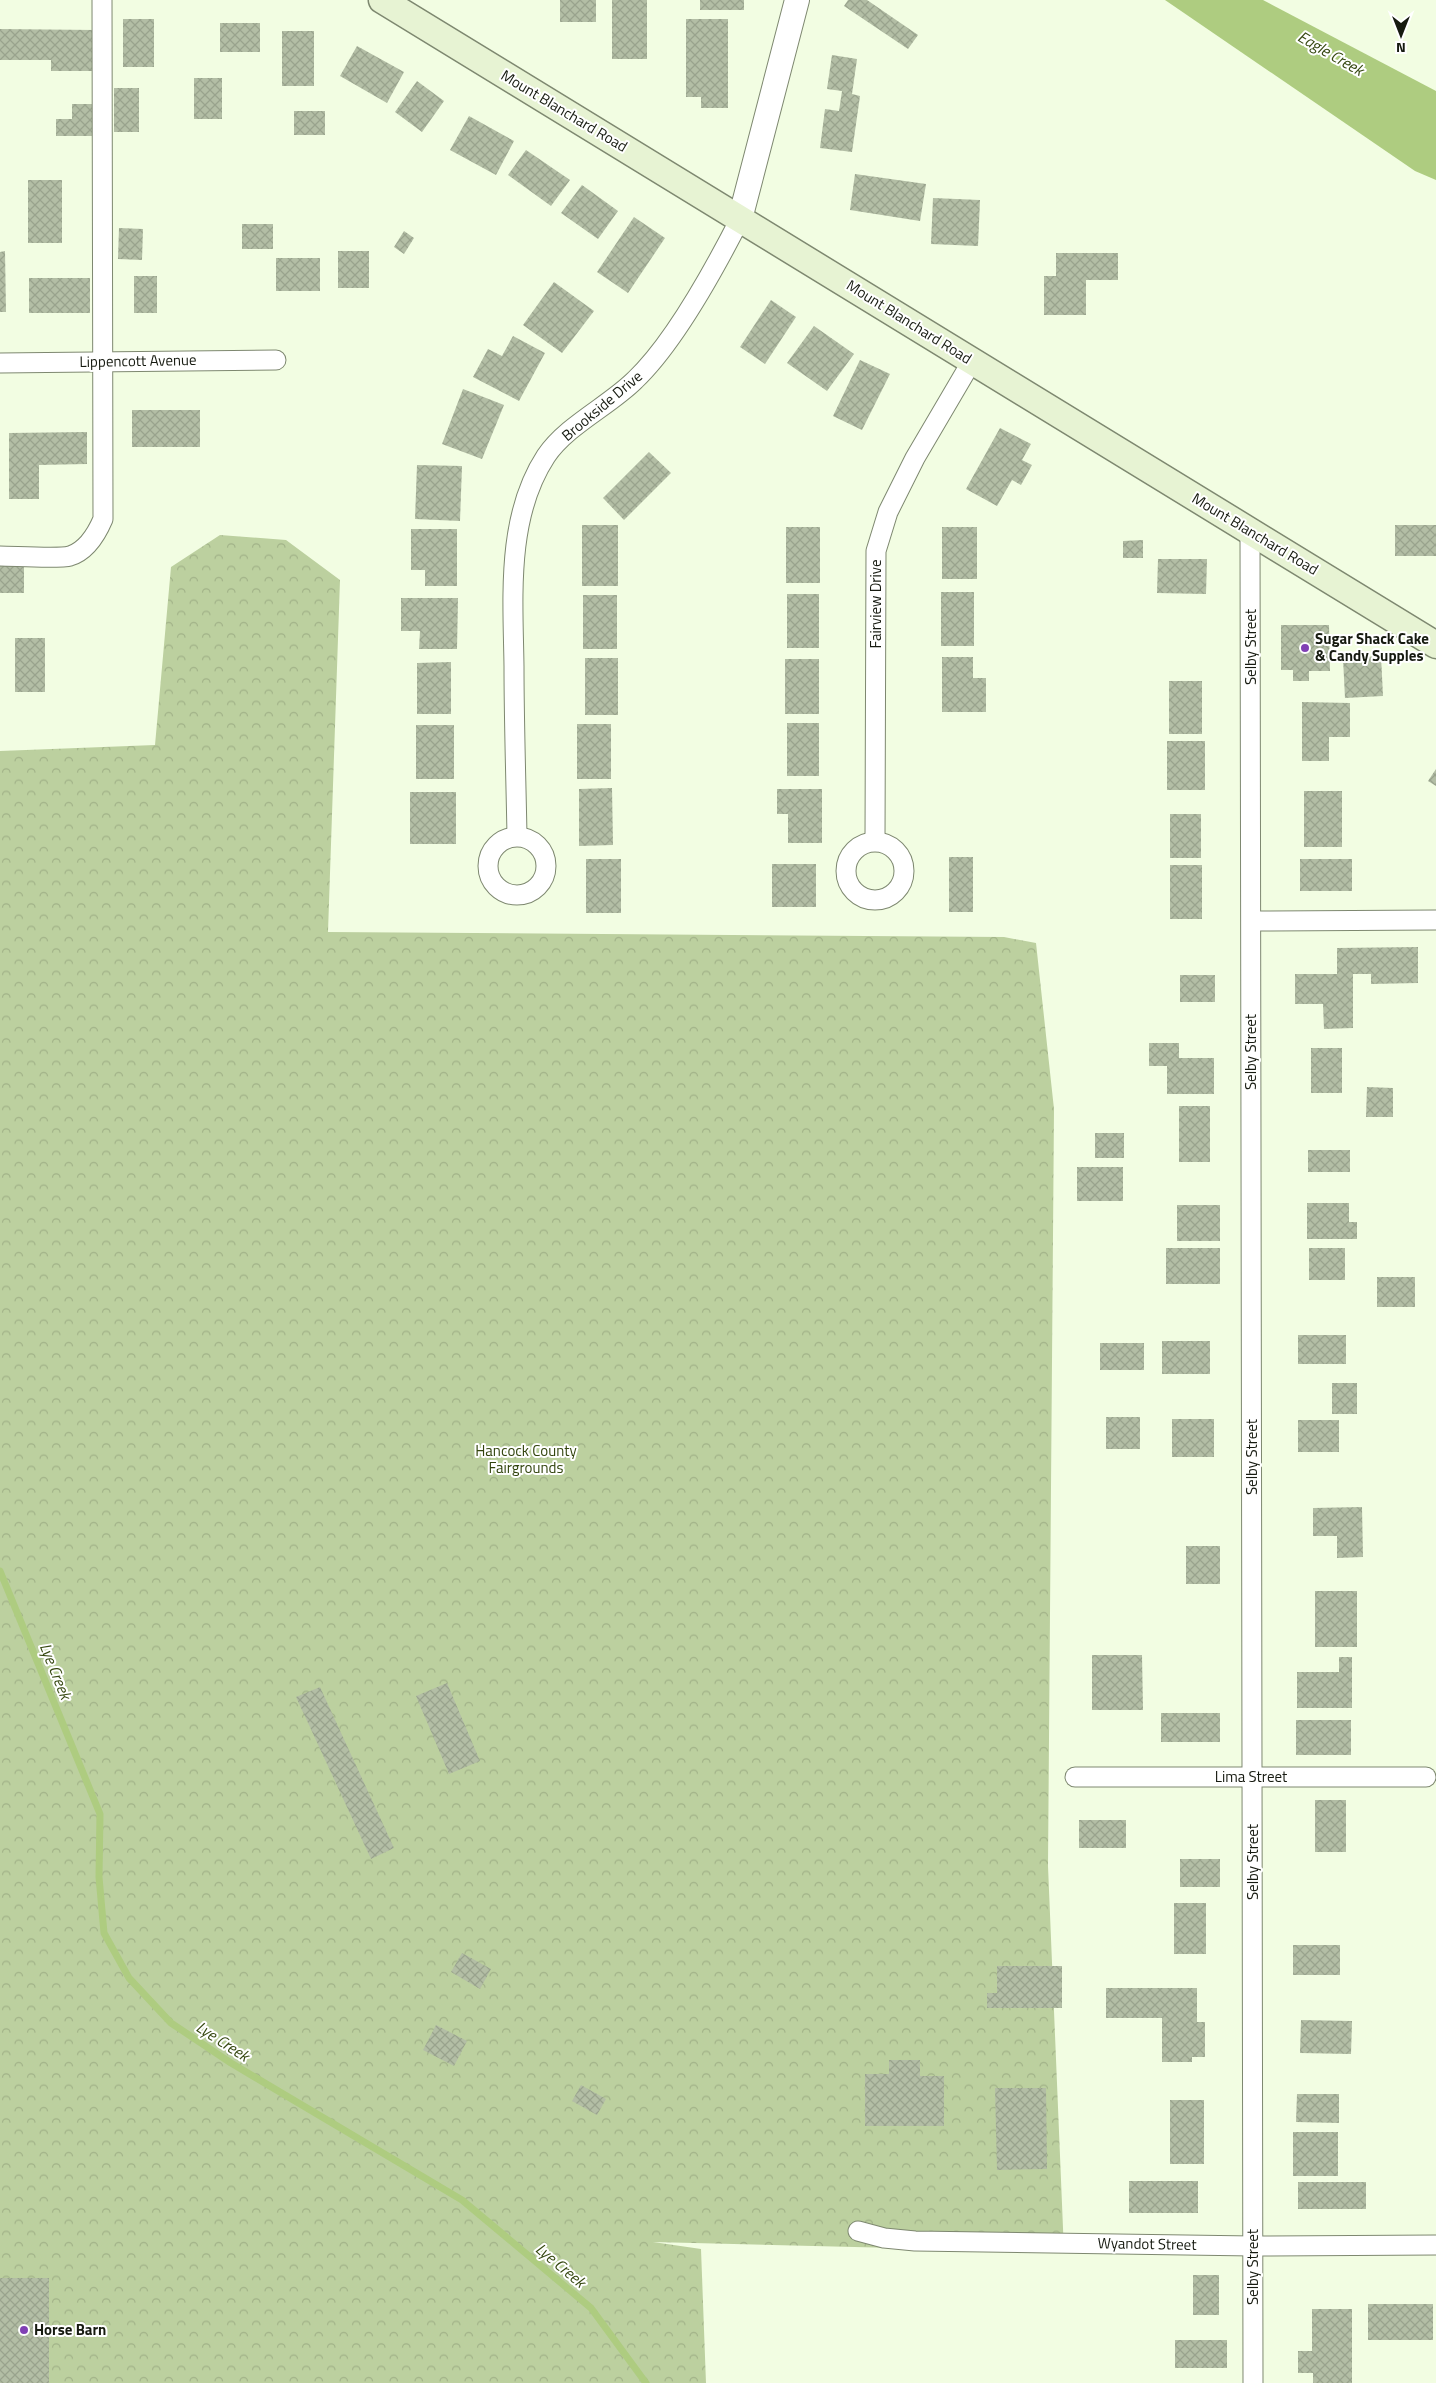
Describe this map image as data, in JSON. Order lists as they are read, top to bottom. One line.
{"streets":{"main road":["Mount Blanchard Road"],"street":["Lippencott Avenue","Brookside Drive","Fairview Drive","Selby Street","Lima Street","Wyandot Street"]},"crossings":[["Mount Blanchard Road","Brookside Drive"],["Mount Blanchard Road","Fairview Drive"],["Mount Blanchard Road","Selby Street"],["Selby Street","Lima Street"],["Selby Street","Wyandot Street"]],"water":["Eagle Creek","Lye Creek"],"parks":["Hancock County Fairgrounds"],"places":["Sugar Shack Cake & Candy Supples","Horse Barn"],"north":"bottom"}
